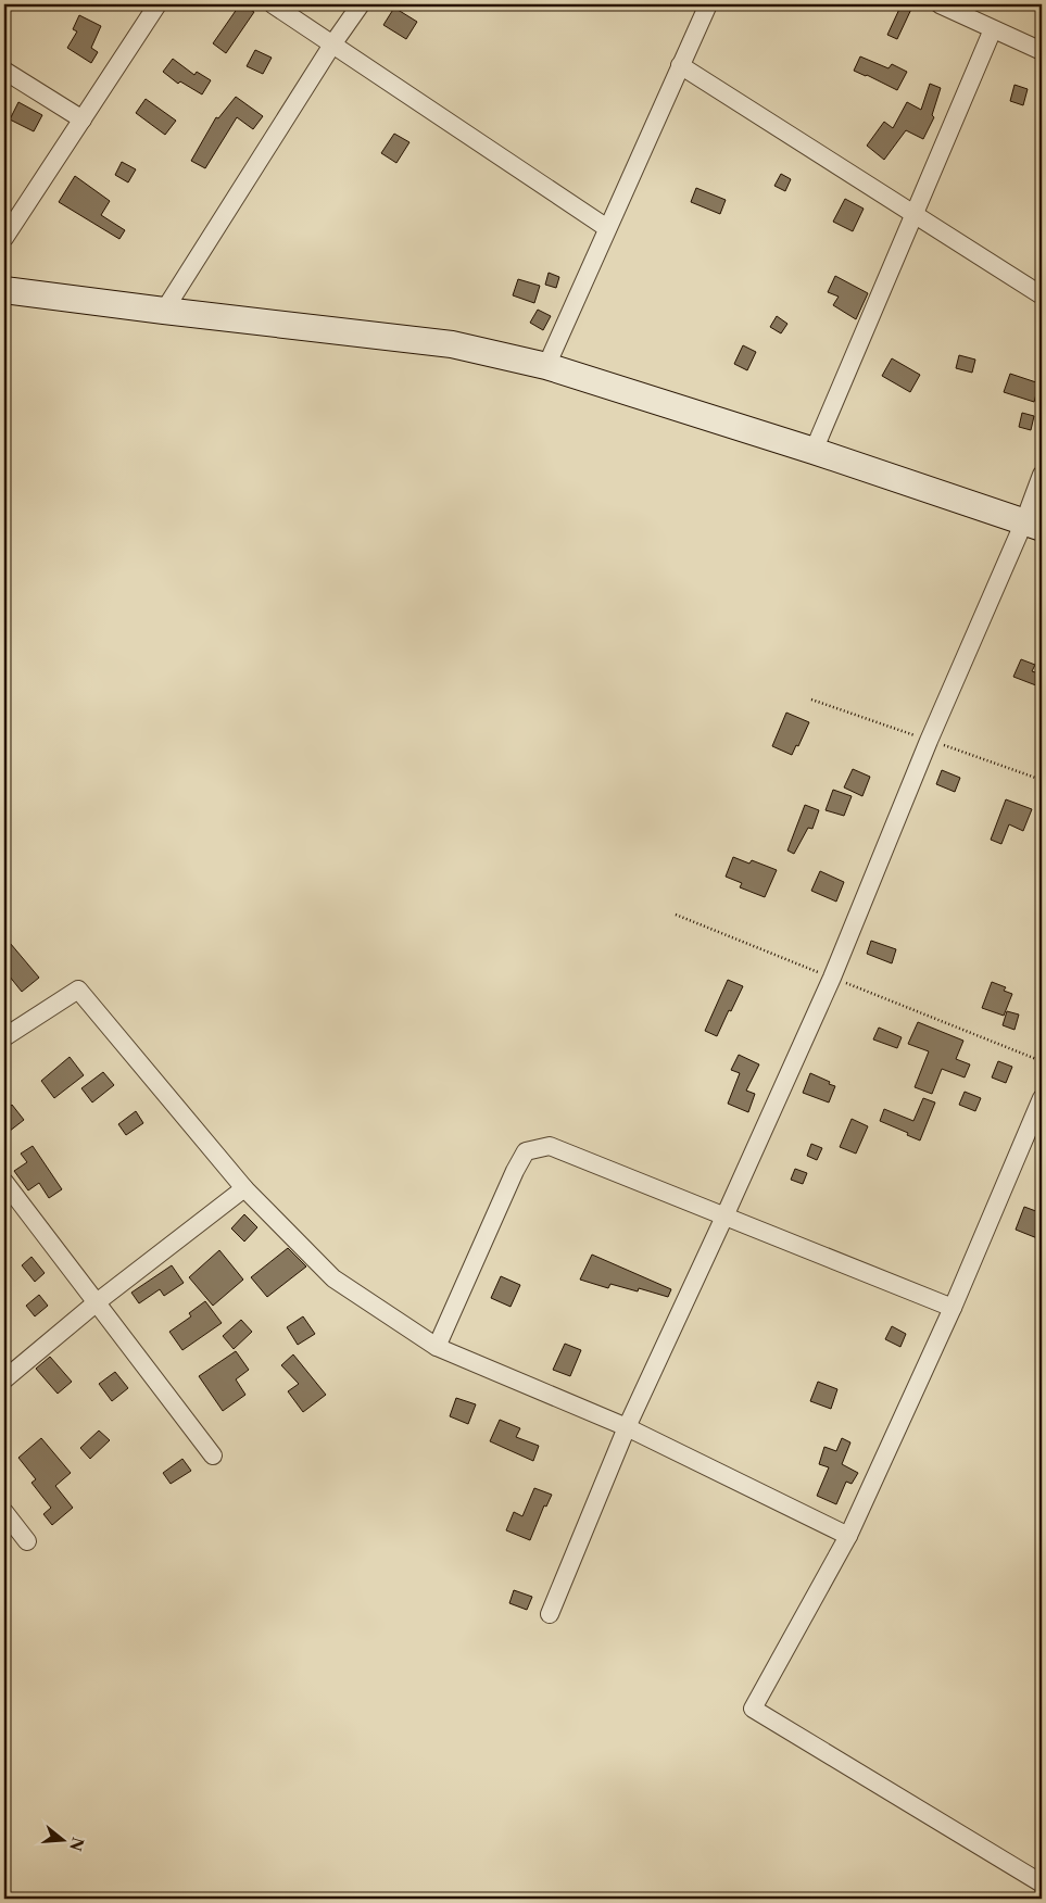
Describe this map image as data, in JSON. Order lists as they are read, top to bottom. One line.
{"north":"right"}
